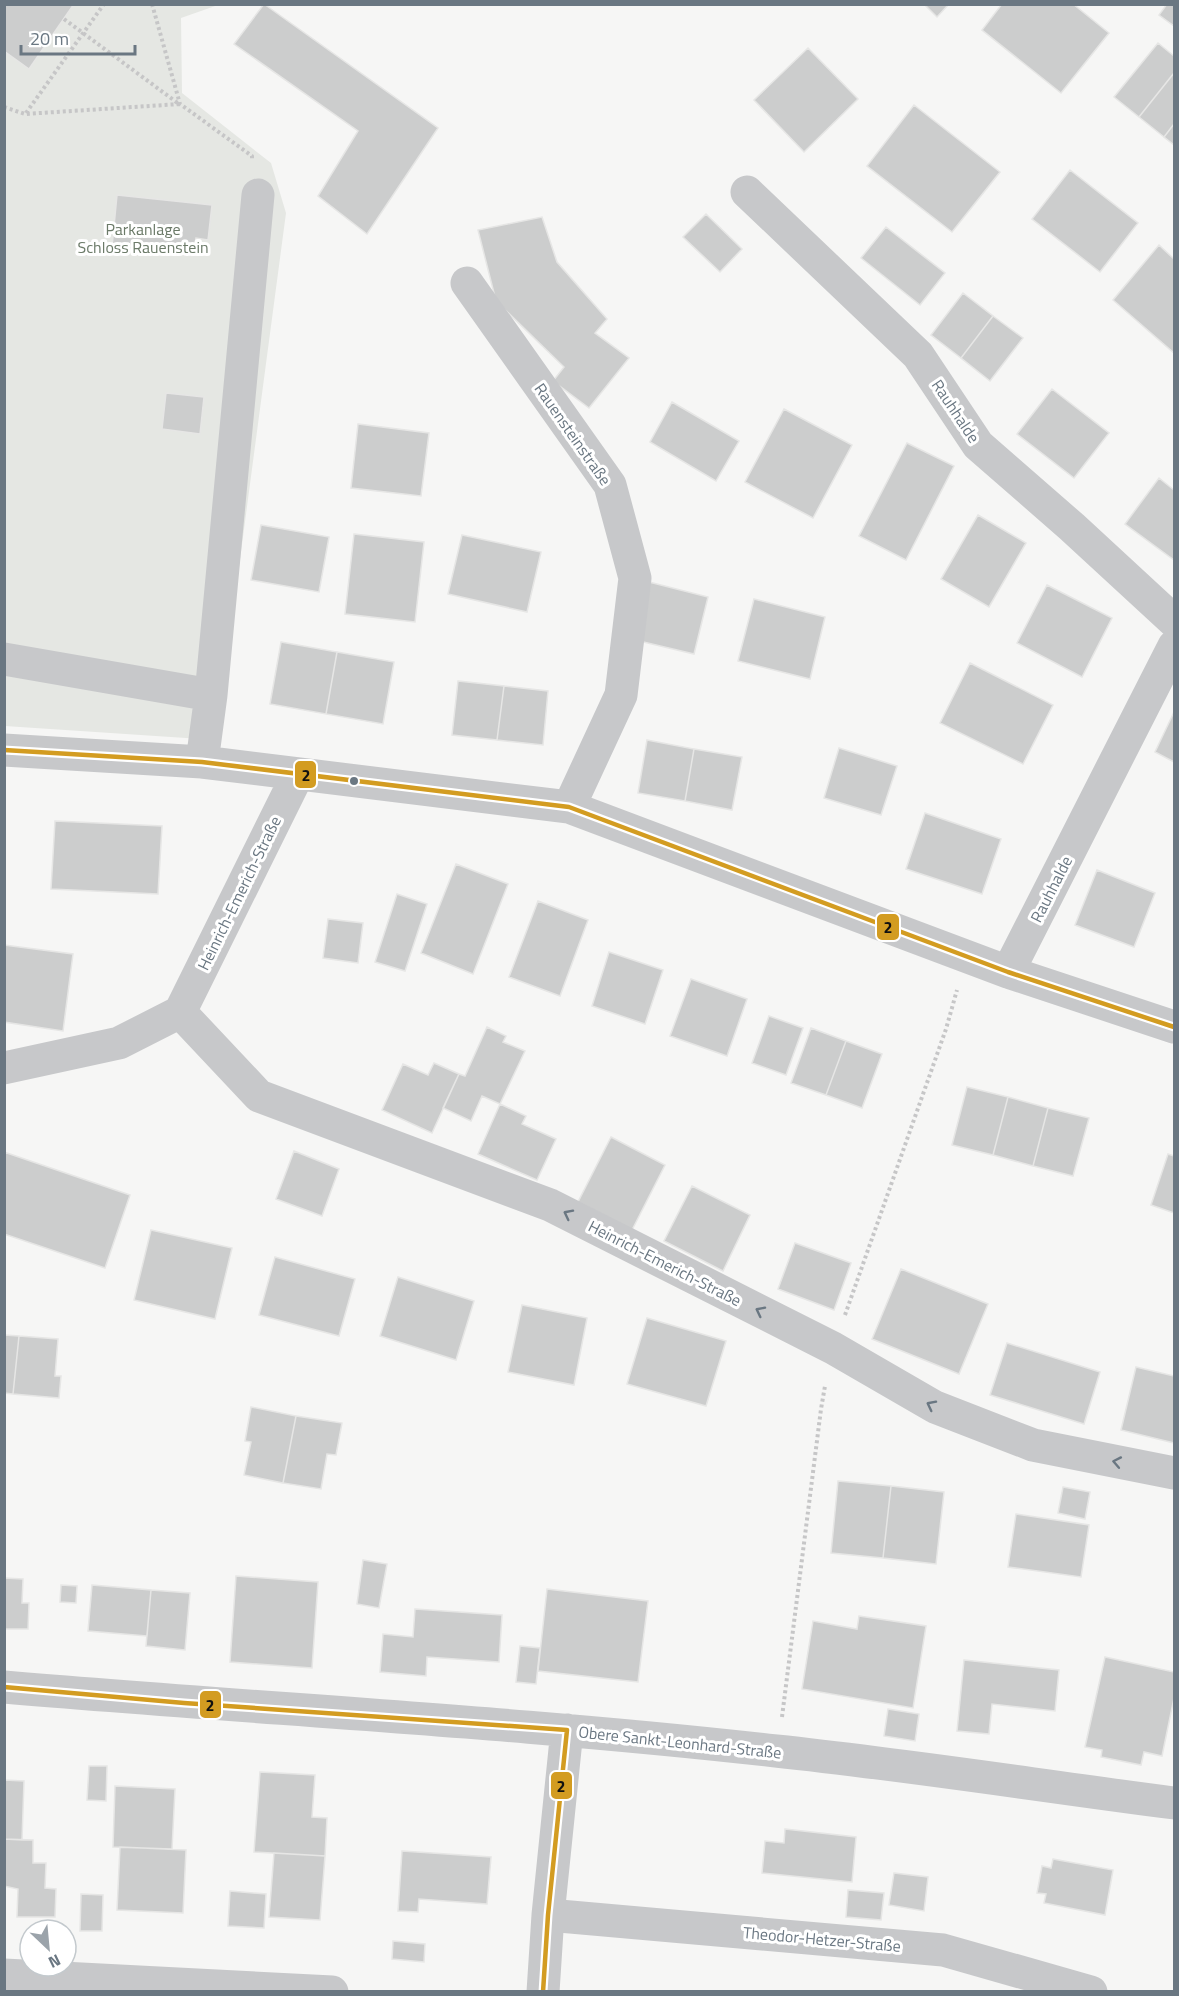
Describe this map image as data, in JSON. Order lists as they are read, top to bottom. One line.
{"streets":{"street":["Rauhhalde","Rauensteinstraße","Heinrich-Emerich-Straße","Obere Sankt-Leonhard-Straße","Theodor-Hetzer-Straße"]},"one_way":["Heinrich-Emerich-Straße"],"parks":["Parkanlage Schloss Rauenstein"],"lines":["transit line 2"],"scale_bar":"20 m","north":"bottom right"}
